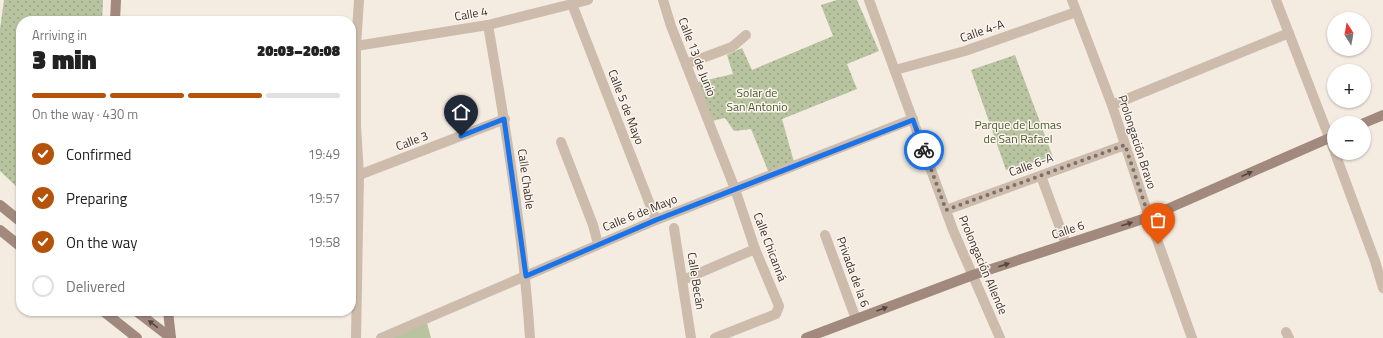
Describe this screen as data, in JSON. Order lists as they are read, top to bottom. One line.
{"streets":{"street":["Calle 4","Calle 4-A","Calle 13 de Junio","Calle 5 de Mayo","Calle 3","Prolongación Bravo","Calle 6-A","Calle Chable","Calle 6 de Mayo","Calle 6","Calle Chicanná","Prolongación Allende","Privada de la 6","Calle Becán"]},"crossings":[["Calle 4","Calle 5 de Mayo"],["Calle 4","Calle Chable"],["Calle 4-A","Prolongación Bravo"],["Calle 4-A","Prolongación Allende"],["Calle 13 de Junio","Calle 6 de Mayo"],["Calle 13 de Junio","Calle Chicanná"],["Calle 5 de Mayo","Calle 6 de Mayo"],["Calle 3","Calle Chable"],["Prolongación Bravo","Calle 6-A"],["Prolongación Bravo","Calle 6"],["Calle 6-A","Prolongación Allende"],["Calle Chable","Calle 6 de Mayo"],["Calle 6 de Mayo","Calle Chicanná"],["Calle 6 de Mayo","Prolongación Allende"],["Calle 6","Prolongación Allende"],["Calle 6","Privada de la 6"]],"one_way":["Calle 6"],"parks":["Solar de San Antonio","Parque de Lomas de San Rafael"],"north":"top","page":{"map_buttons":["+","−"],"heading":["3 min","Arriving in","20:03–20:08"],"bar":"On the way · 430 m","list":[["Confirmed","19:49"],["Preparing","19:57"],["On the way","19:58"],"Delivered"]}}
